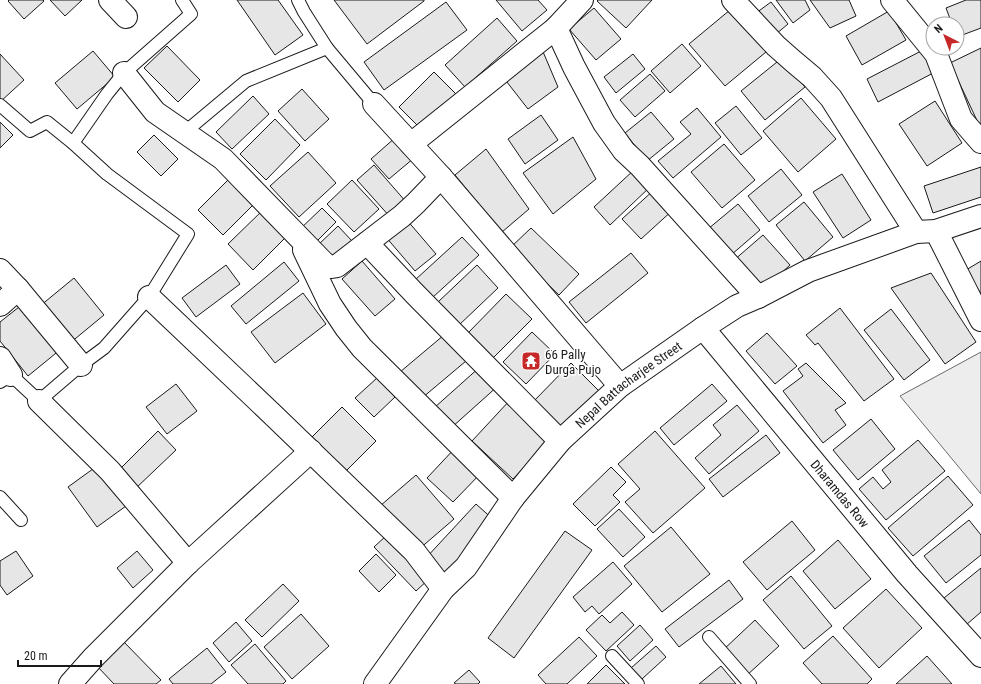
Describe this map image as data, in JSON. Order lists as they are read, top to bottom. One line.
{"streets":{"street":["Nepal Battacharjee Street","Dharamdas Row"]},"crossings":[["Nepal Battacharjee Street","Dharamdas Row"]],"places":{"temple":["66 Pally Durga Pujo"]},"scale_bar":"20 m","north":"top left"}
